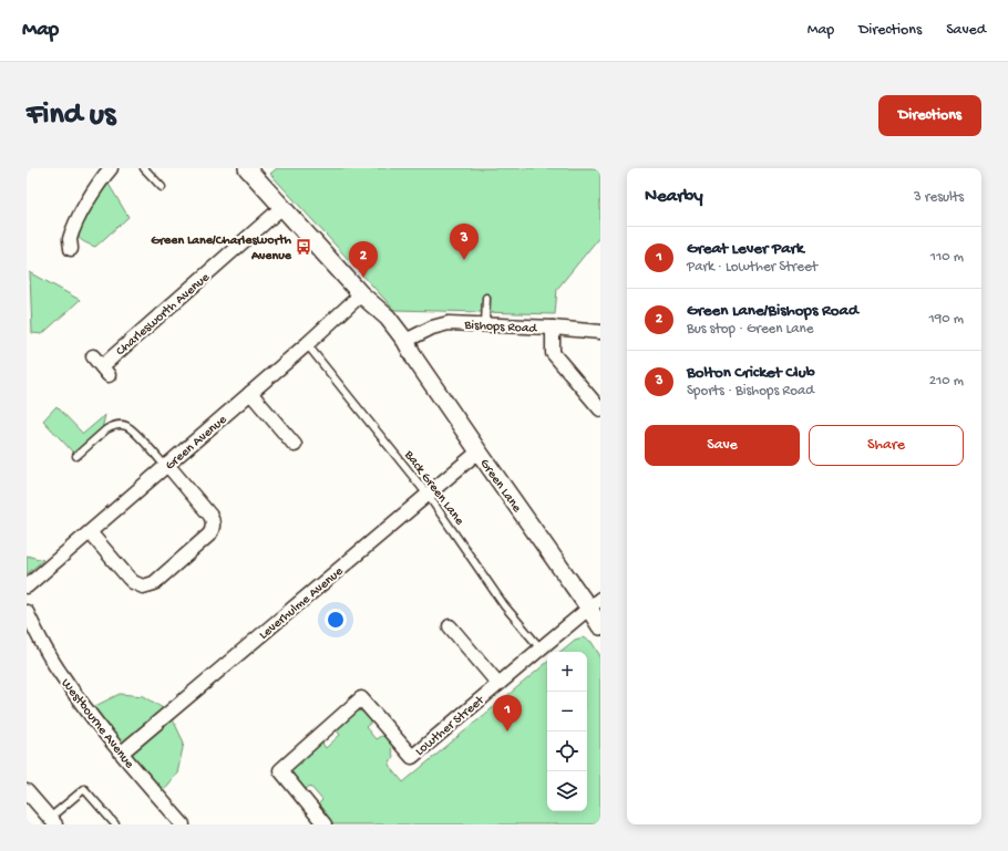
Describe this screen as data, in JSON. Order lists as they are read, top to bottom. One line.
{"streets":{"street":["Charlesworth Avenue","Bishops Road","Green Avenue","Green Lane","Leverhulme Avenue","Westbourne Avenue","Lowther Street"],"lane":["Back Green Lane"]},"crossings":[["Bishops Road","Green Lane"],["Green Avenue","Back Green Lane"],["Green Lane","Leverhulme Avenue"],["Green Lane","Lowther Street"],["Back Green Lane","Leverhulme Avenue"],["Back Green Lane","Lowther Street"],["Leverhulme Avenue","Westbourne Avenue"]],"places":{"bus stop":["Green Lane/Charlesworth Avenue"]},"page":{"header":"Map","nav":["Map","Directions","Saved"],"buttons":["Directions",["Save","Share"]],"title":"Find us","heading":["Nearby","3 results"],"pins":["3","2","1"],"list":[{"mark":"1","name":"Great Lever Park","note":"Park · Lowther Street","value":"110 m"},{"mark":"2","name":"Green Lane/Bishops Road","note":"Bus stop · Green Lane","value":"190 m"},{"mark":"3","name":"Bolton Cricket Club","note":"Sports · Bishops Road","value":"210 m"}],"map_buttons":["+","−"]}}
